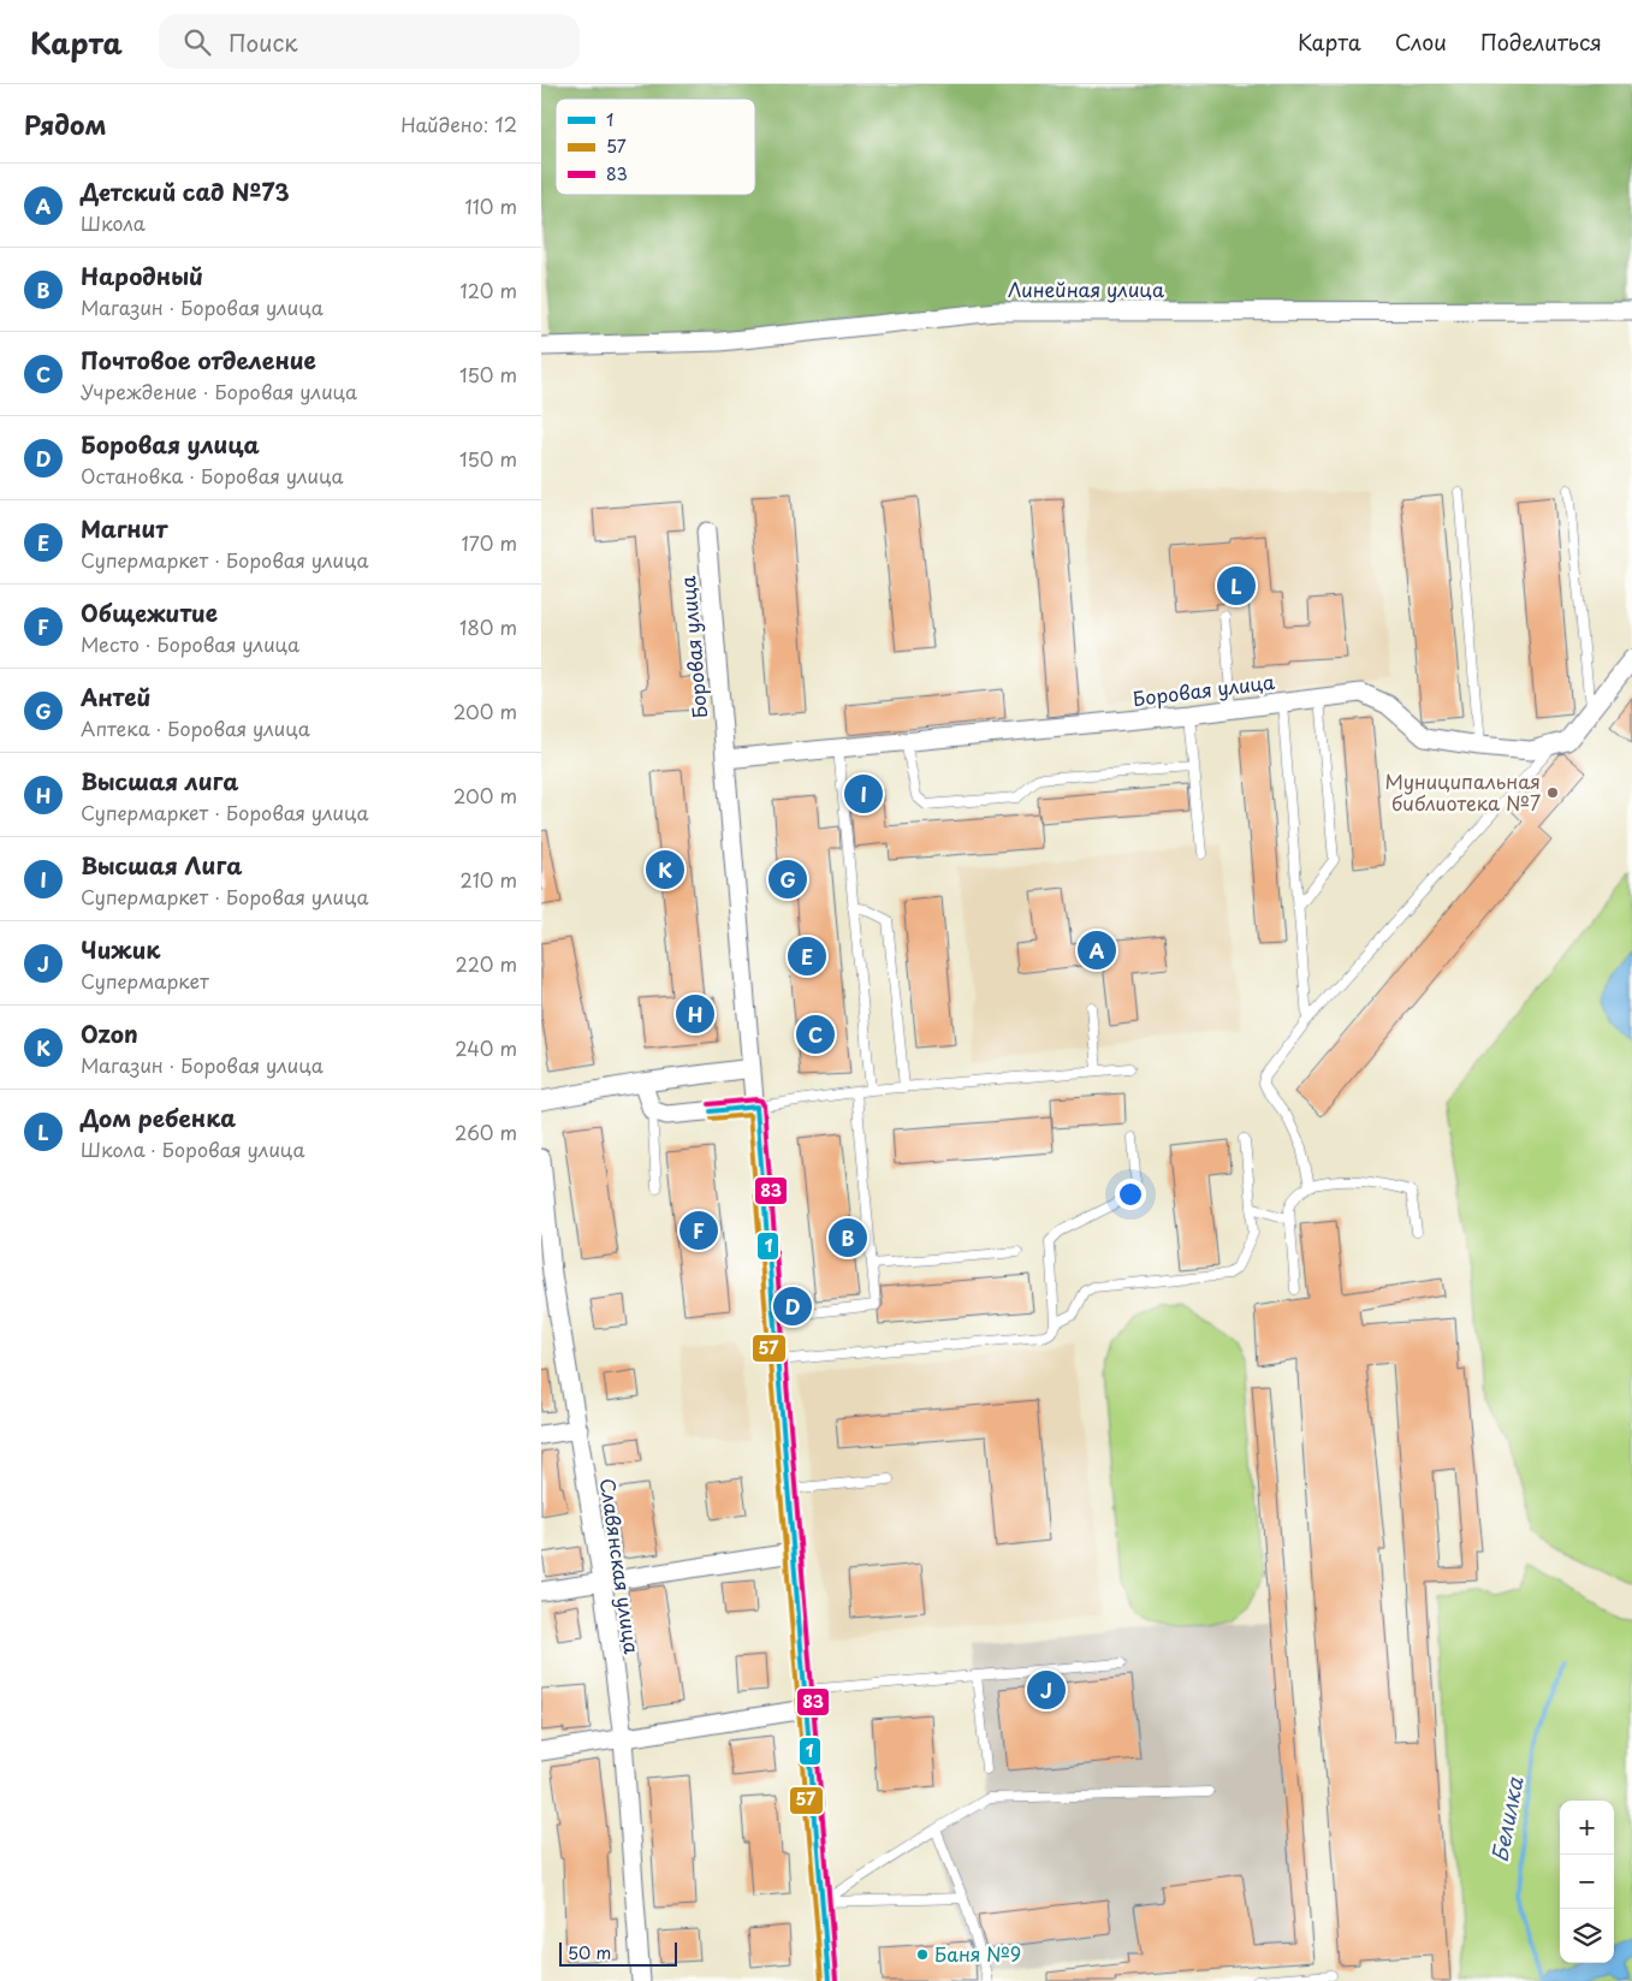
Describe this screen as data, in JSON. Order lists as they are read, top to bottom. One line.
{"streets":{"street":["Линейная улица","Боровая улица","Славянская улица"]},"water":["Белилка"],"places":["Муниципальная библиотека №7","Баня №9"],"lines":["transit line 83","transit line 1","transit line 57"],"legend":["1","57","83"],"scale_bar":"50 m","page":{"header":"Карта","search":"Поиск","nav":["Карта","Слои","Поделиться"],"heading":["Рядом","Найдено: 12"],"list":[{"mark":"A","name":"Детский сад №73","note":"Школа","value":"110 m"},{"mark":"B","name":"Народный","note":"Магазин · Боровая улица","value":"120 m"},{"mark":"C","name":"Почтовое отделение","note":"Учреждение · Боровая улица","value":"150 m"},{"mark":"D","name":"Боровая улица","note":"Остановка · Боровая улица","value":"150 m"},{"mark":"E","name":"Магнит","note":"Супермаркет · Боровая улица","value":"170 m"},{"mark":"F","name":"Общежитие","note":"Место · Боровая улица","value":"180 m"},{"mark":"G","name":"Антей","note":"Аптека · Боровая улица","value":"200 m"},{"mark":"H","name":"Высшая лига","note":"Супермаркет · Боровая улица","value":"200 m"},{"mark":"I","name":"Высшая Лига","note":"Супермаркет · Боровая улица","value":"210 m"},{"mark":"J","name":"Чижик","note":"Супермаркет","value":"220 m"},{"mark":"K","name":"Ozon","note":"Магазин · Боровая улица","value":"240 m"},{"mark":"L","name":"Дом ребенка","note":"Школа · Боровая улица","value":"260 m"}],"pins":["L","I","K","G","A","E","H","C","F","B","D","J"],"map_buttons":["+","−"],"scale":"50 m"}}
